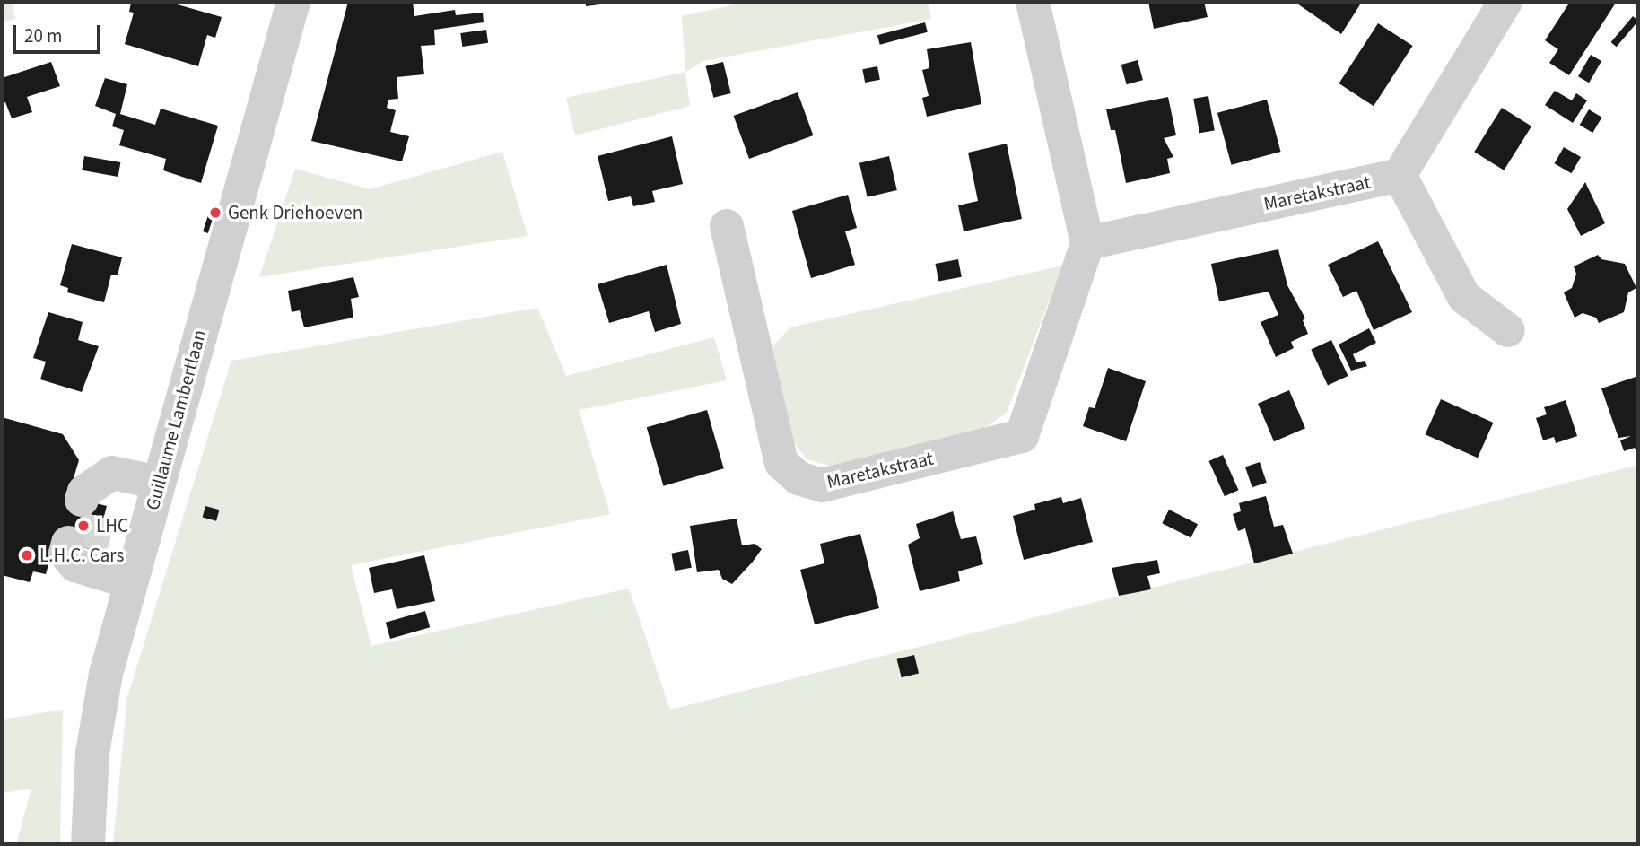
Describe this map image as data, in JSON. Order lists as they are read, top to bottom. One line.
{"streets":{"street":["Maretakstraat","Guillaume Lambertlaan"]},"places":["Genk Driehoeven","LHC","L.H.C. Cars"],"scale_bar":"20 m"}
